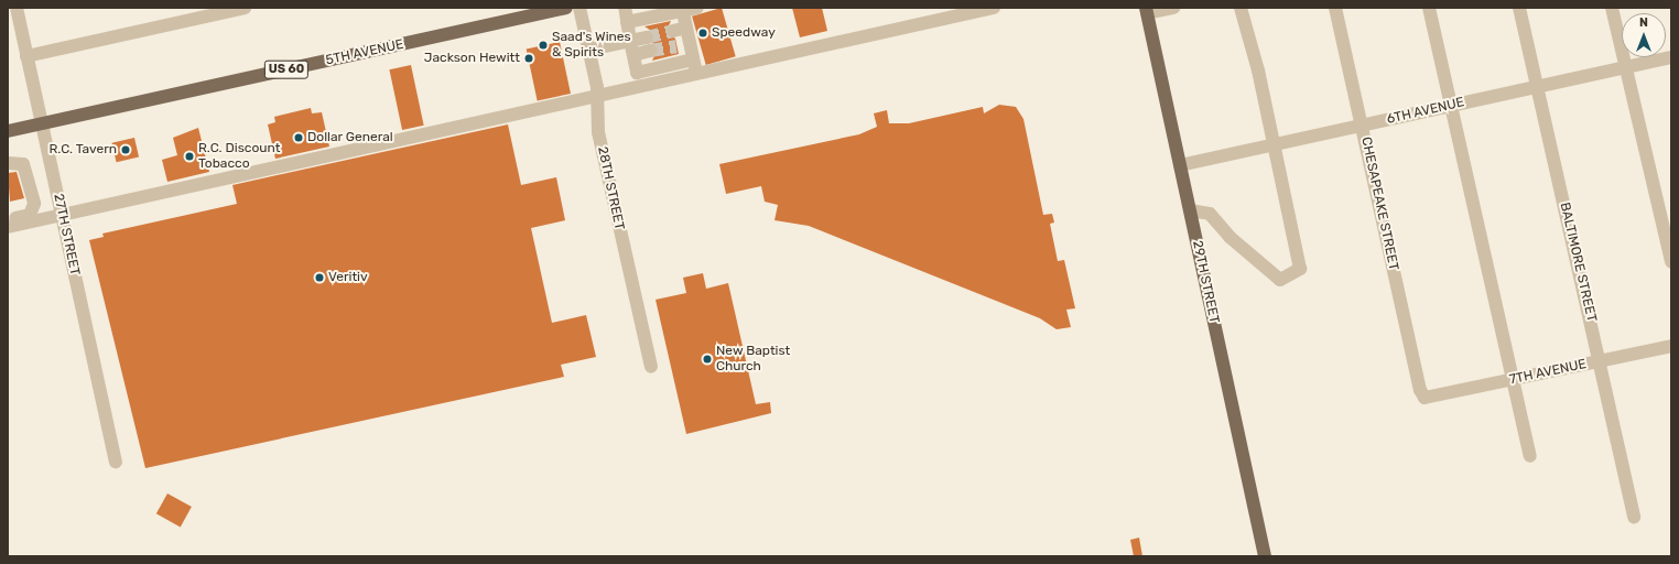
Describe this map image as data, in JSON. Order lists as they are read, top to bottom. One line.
{"streets":{"main road":["5TH AVENUE","US 60","29TH STREET"],"street":["6TH AVENUE","28TH STREET","CHESAPEAKE STREET","27TH STREET","BALTIMORE STREET","7TH AVENUE"]},"crossings":[["5TH AVENUE","27TH STREET"],["6TH AVENUE","CHESAPEAKE STREET"],["6TH AVENUE","BALTIMORE STREET"],["6TH AVENUE","29TH STREET"],["CHESAPEAKE STREET","7TH AVENUE"],["BALTIMORE STREET","7TH AVENUE"]],"places":["Speedway","Saad's Wines & Spirits","Jackson Hewitt","Dollar General","R.C. Tavern","R.C. Discount Tobacco","Veritiv","New Baptist Church"],"north":"top"}
